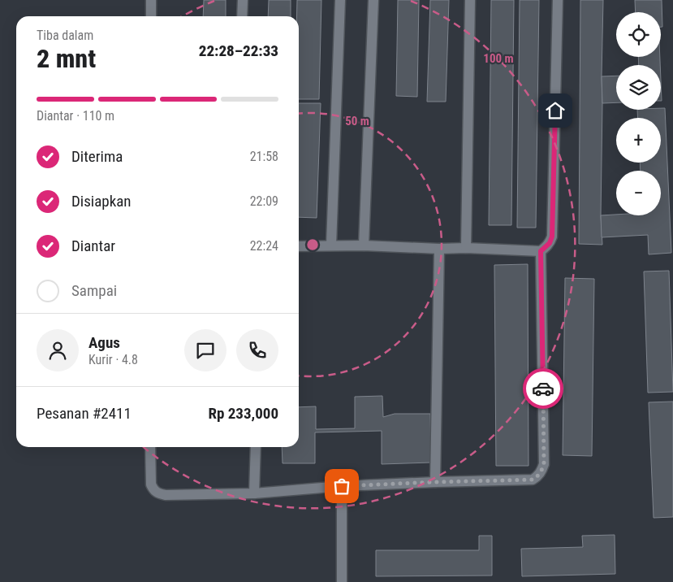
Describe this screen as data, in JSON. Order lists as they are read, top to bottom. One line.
{"page":{"map_buttons":["+","−"],"heading":["2 mnt","Tiba dalam","22:28–22:33"],"panel":["Agus","Kurir · 4.8","Pesanan #2411","Rp 233,000"],"bar":"Diantar · 110 m","list":[["Diterima","21:58"],["Disiapkan","22:09"],["Diantar","22:24"],"Sampai"]},"rings":["100 m","50 m"]}
